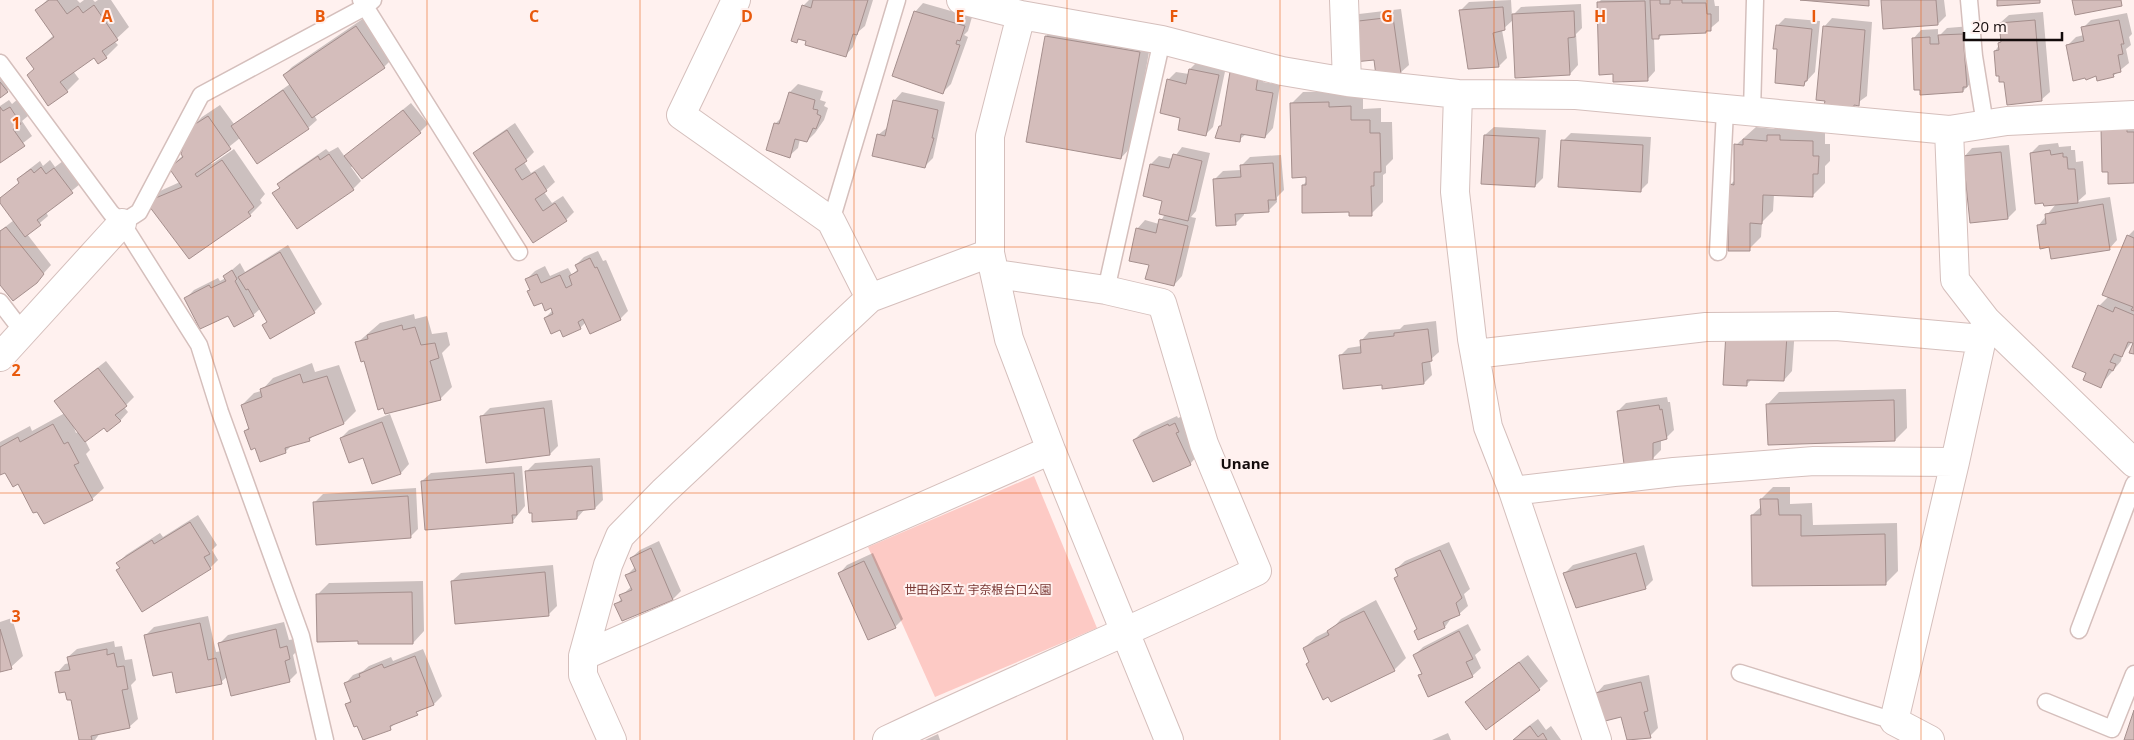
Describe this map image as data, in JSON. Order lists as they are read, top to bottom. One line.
{"districts":["Unane"],"parks":["世田谷区立 宇奈根台口公園"],"scale_bar":"20 m","grid":{"columns":["A","B","C","D","E","F","G","H","I"],"rows":["1","2","3"]}}
